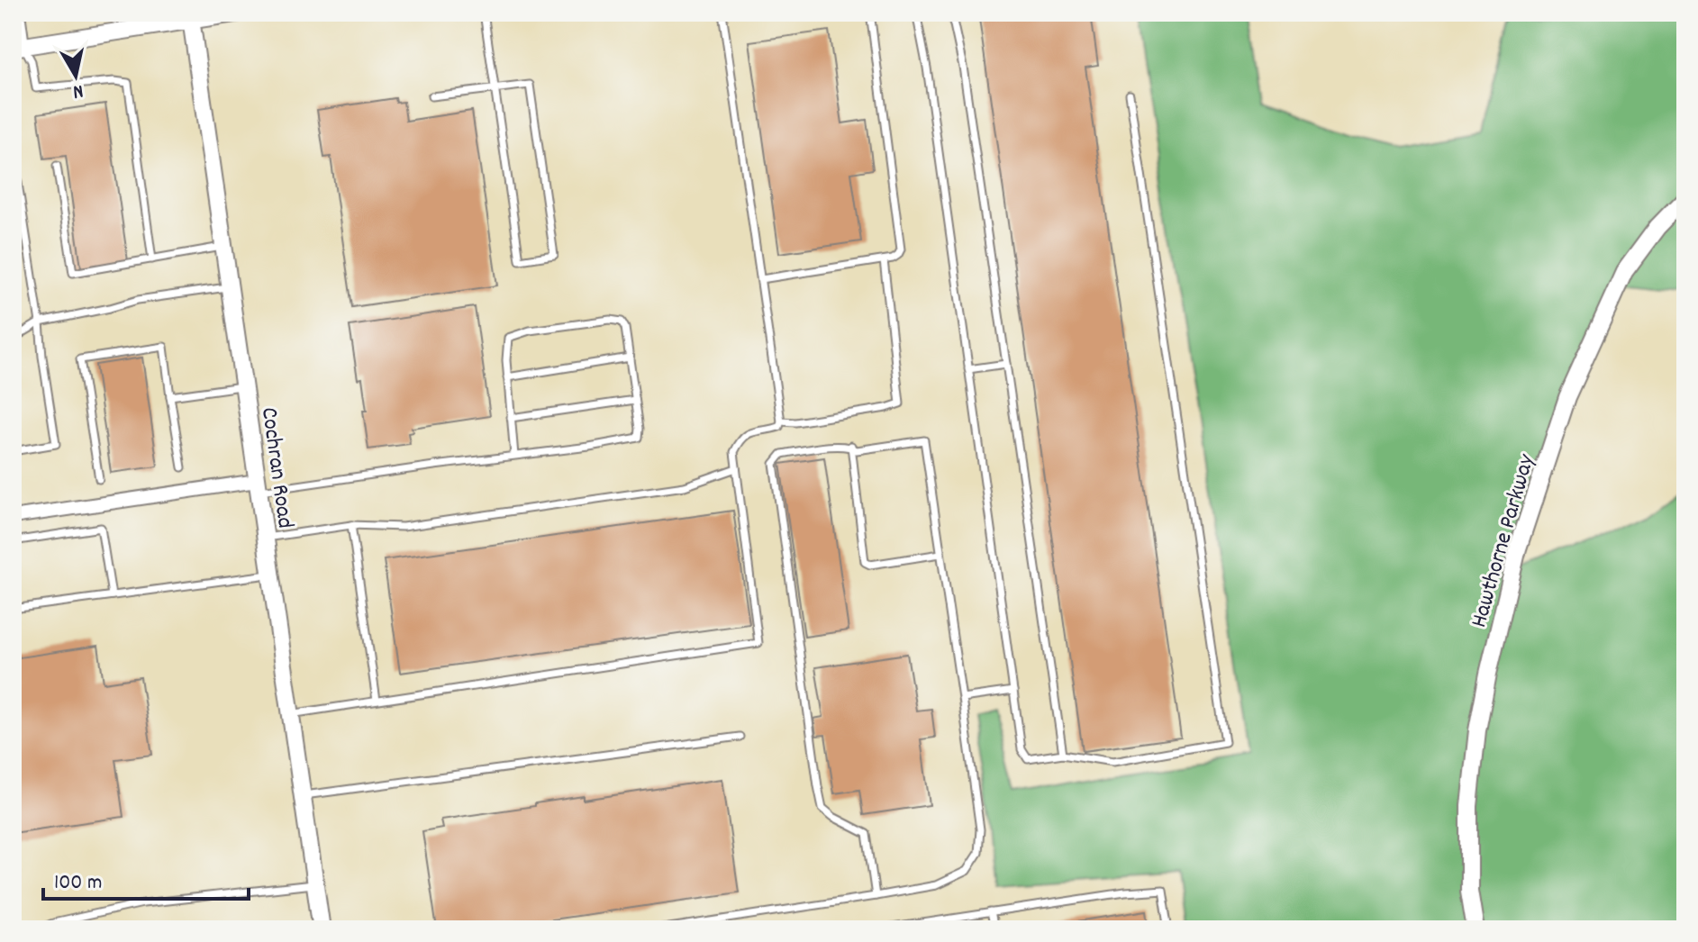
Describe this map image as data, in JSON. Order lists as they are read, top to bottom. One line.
{"streets":{"street":["Cochran Road","Hawthorne Parkway"]},"scale_bar":"100 m","north":"bottom"}
